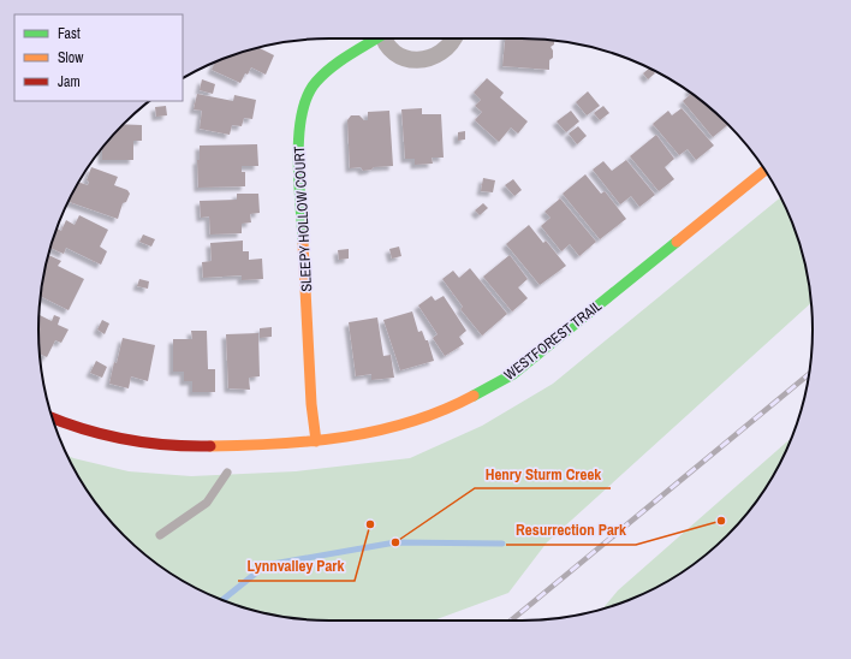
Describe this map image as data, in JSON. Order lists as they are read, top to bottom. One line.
{"streets":{"street":["SLEEPY HOLLOW COURT","WESTFOREST TRAIL"]},"crossings":[["SLEEPY HOLLOW COURT","WESTFOREST TRAIL"]],"places":["Resurrection Park","Lynnvalley Park","Henry Sturm Creek"],"legend":["Fast","Slow","Jam"]}
